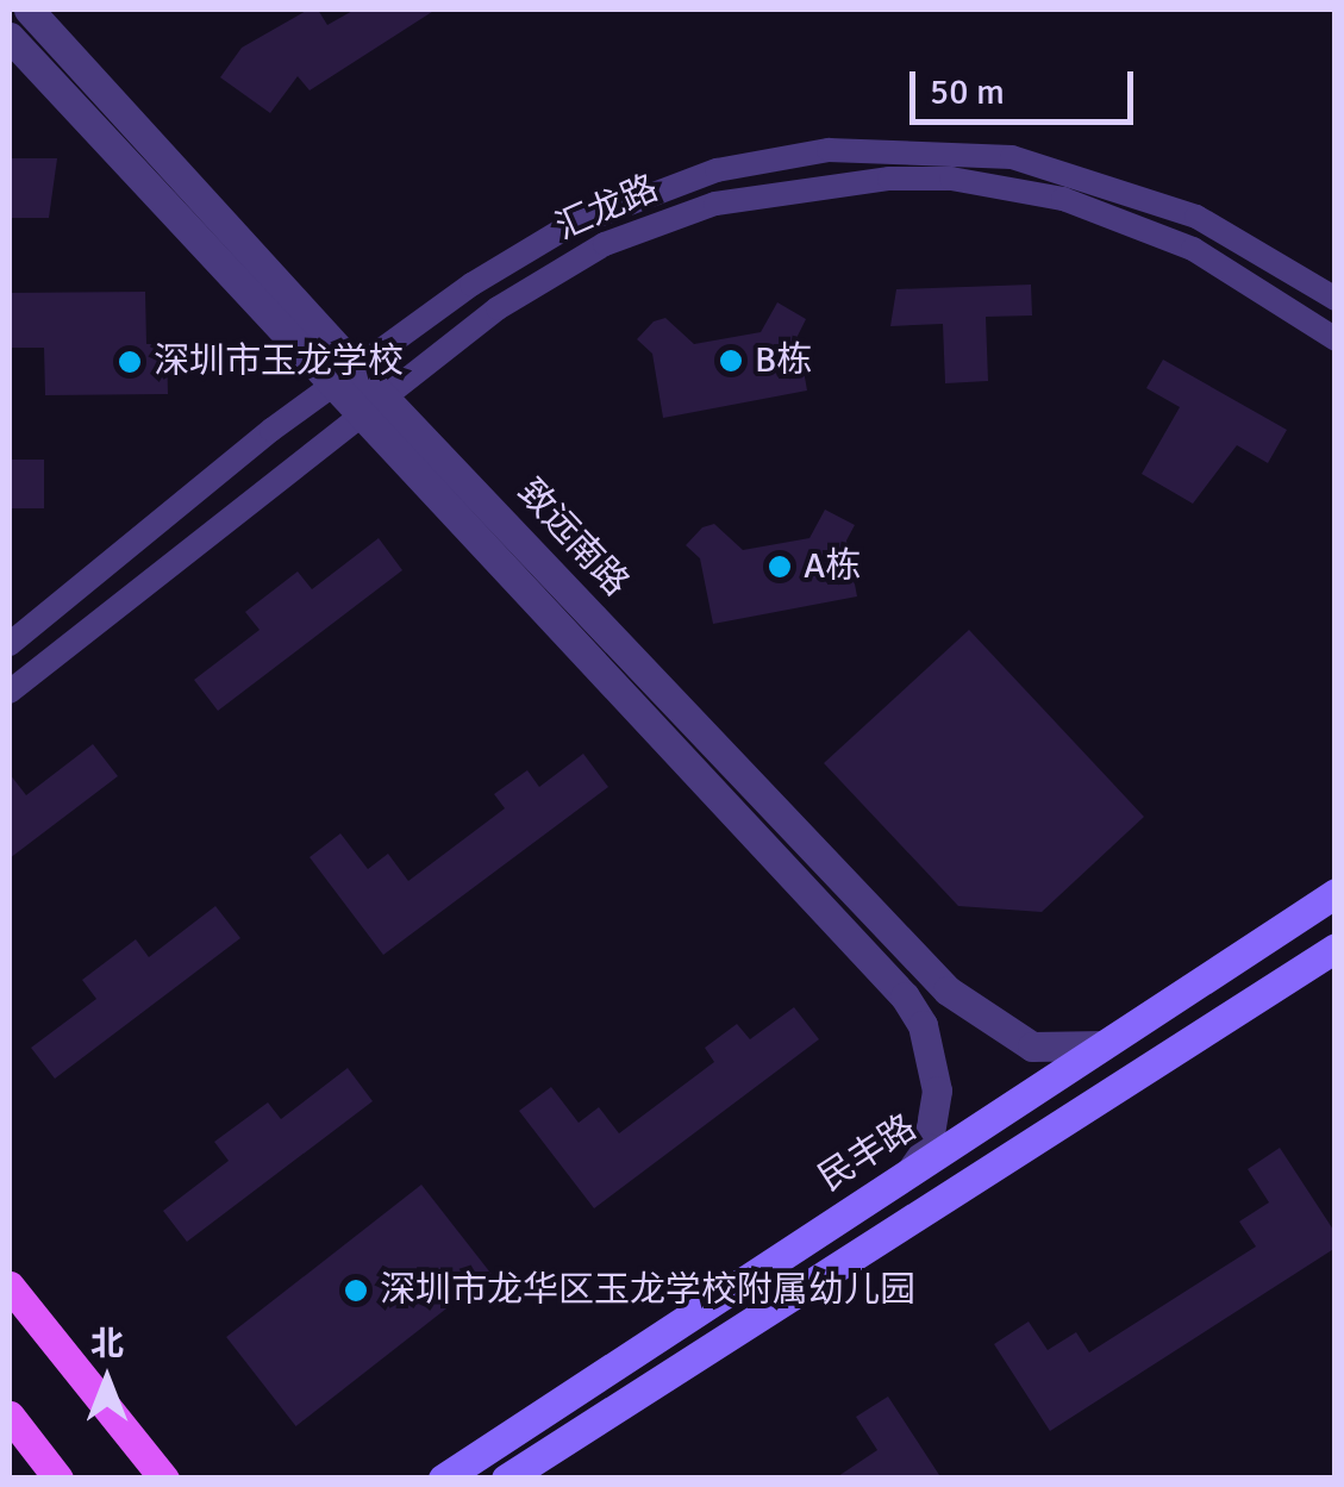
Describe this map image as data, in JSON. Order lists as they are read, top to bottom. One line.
{"streets":{"main road":["民丰路"],"street":["汇龙路","致远南路"]},"crossings":[["汇龙路","致远南路"],["致远南路","民丰路"]],"places":["B栋","深圳市玉龙学校","A栋","深圳市龙华区玉龙学校附属幼儿园"],"scale_bar":"50 m","north":"top"}
